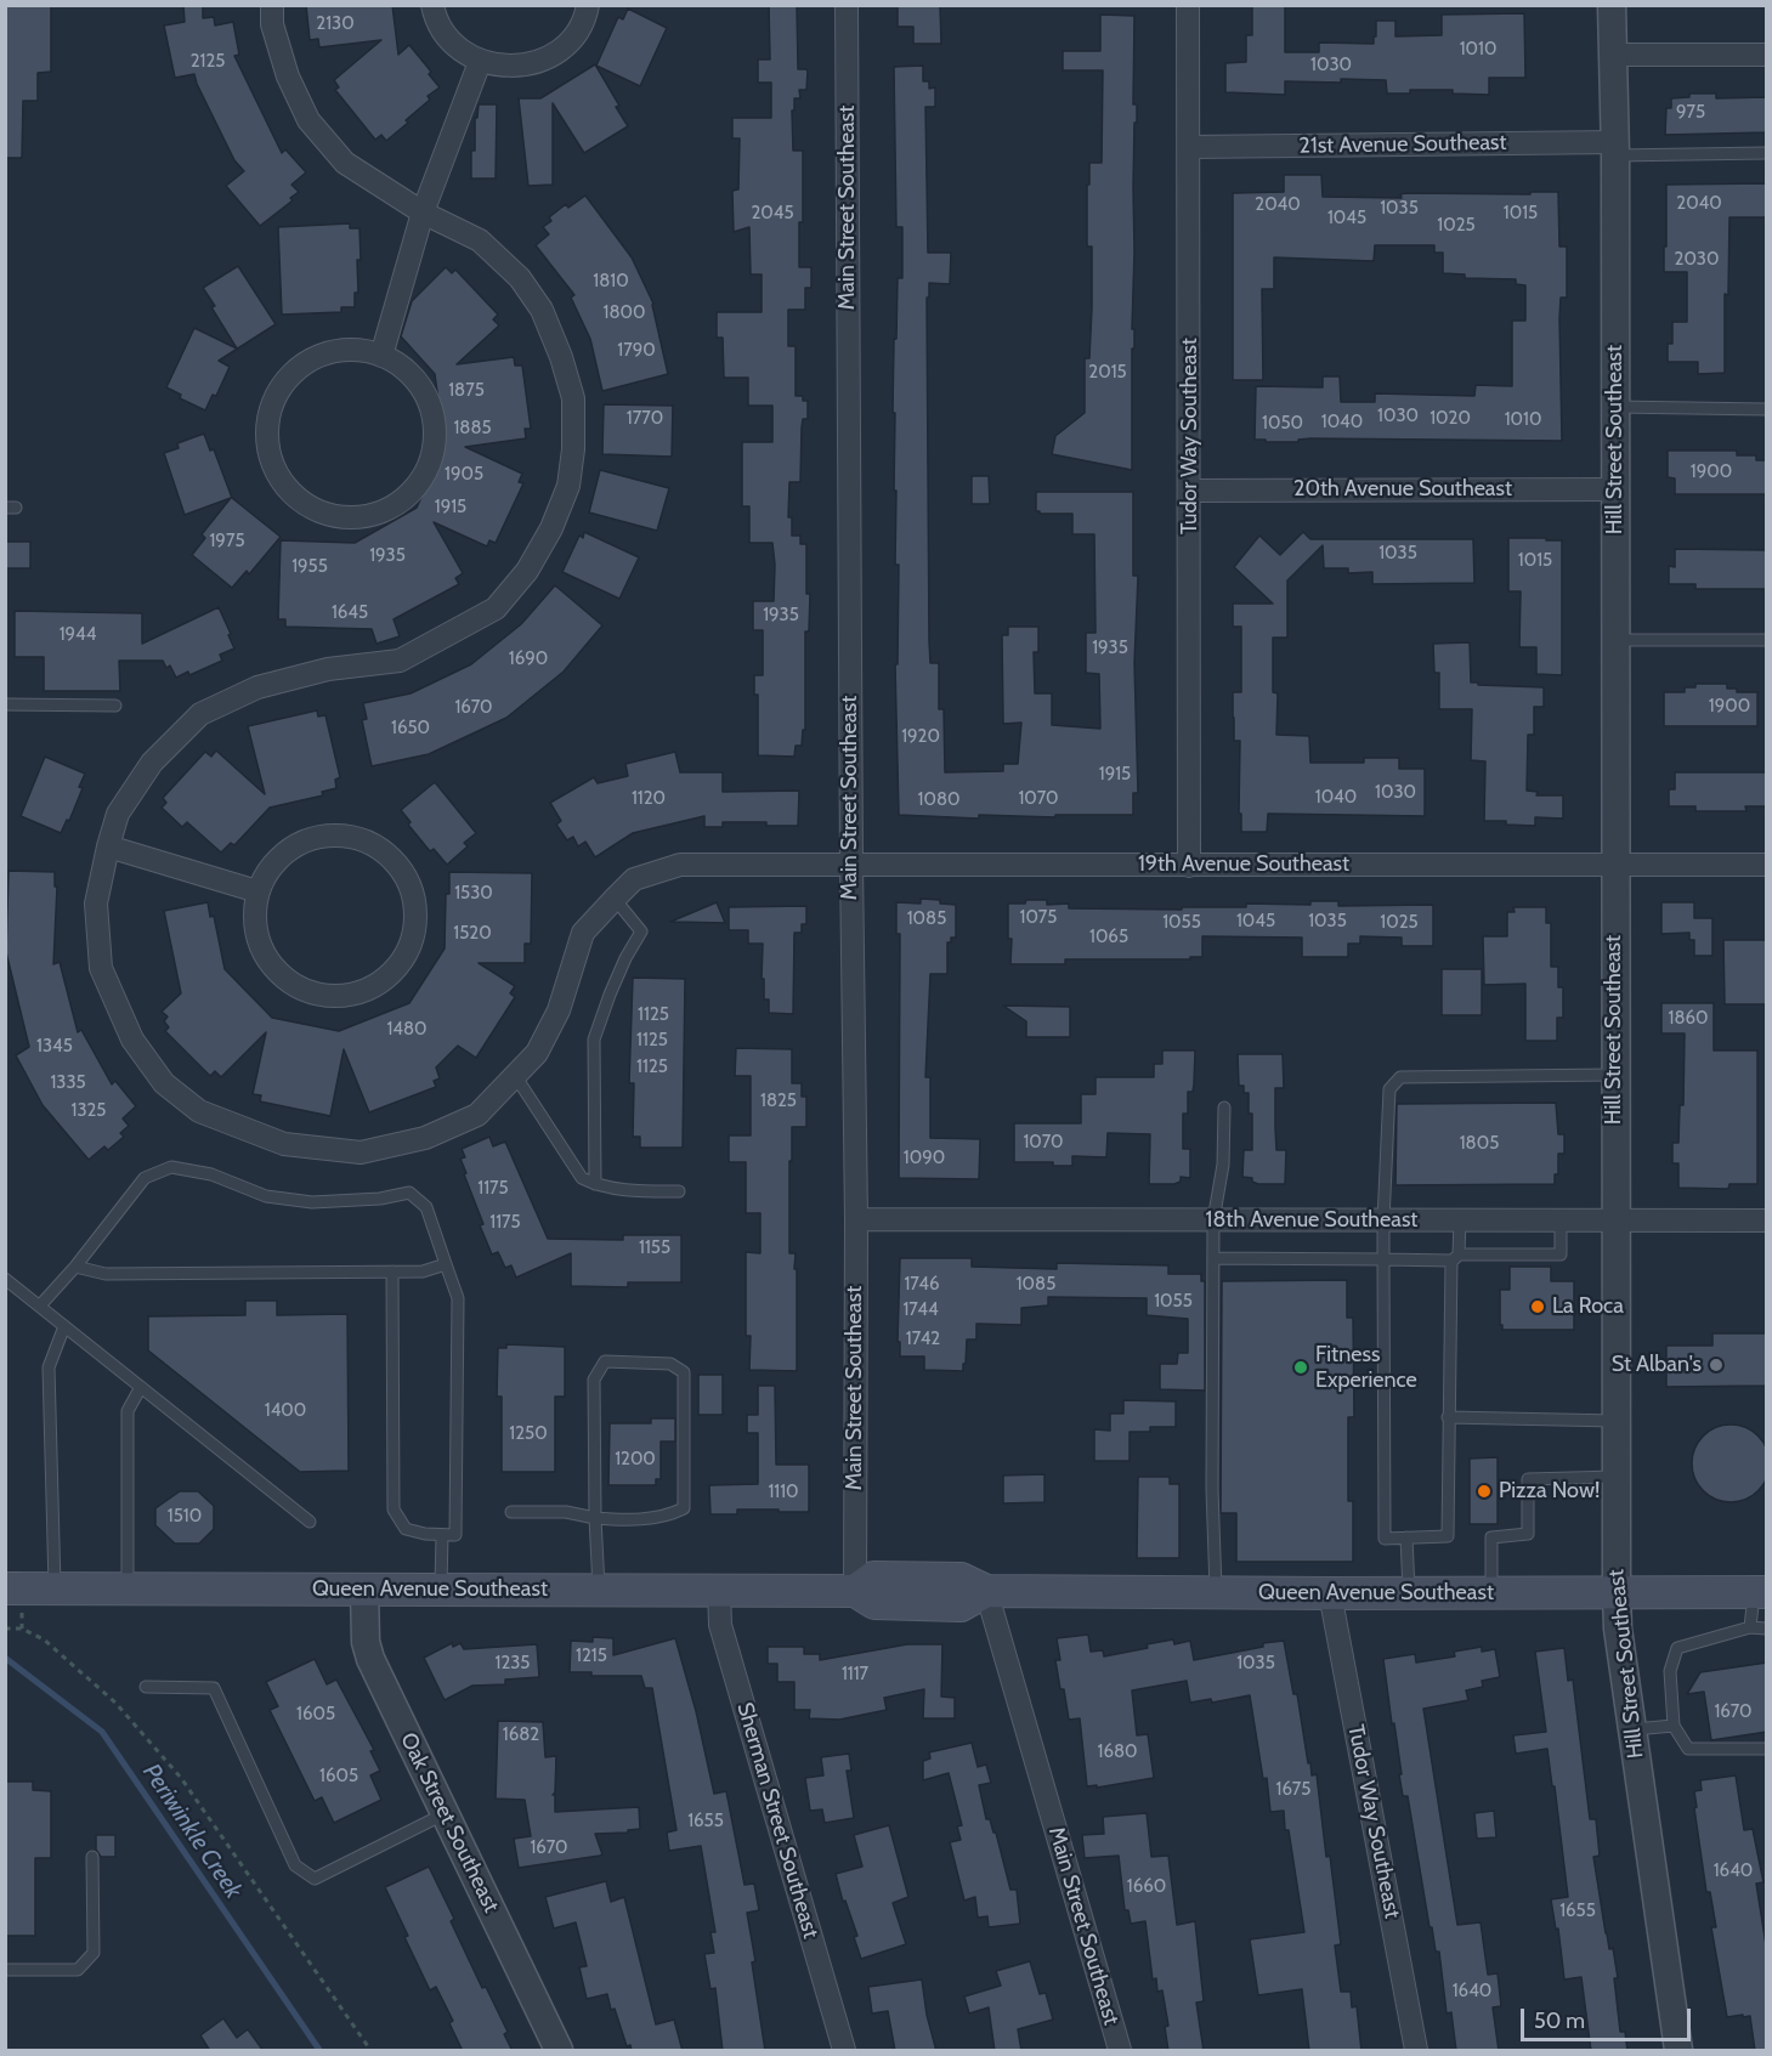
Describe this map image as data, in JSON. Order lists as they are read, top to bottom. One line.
{"streets":{"main road":["Queen Avenue Southeast"],"street":["21st Avenue Southeast","Main Street Southeast","Tudor Way Southeast","Hill Street Southeast","20th Avenue Southeast","19th Avenue Southeast","18th Avenue Southeast","Sherman Street Southeast","Oak Street Southeast"]},"crossings":[["21st Avenue Southeast","Tudor Way Southeast"],["21st Avenue Southeast","Hill Street Southeast"],["Main Street Southeast","19th Avenue Southeast"],["Main Street Southeast","18th Avenue Southeast"],["Main Street Southeast","Queen Avenue Southeast"],["Tudor Way Southeast","20th Avenue Southeast"],["Tudor Way Southeast","19th Avenue Southeast"],["Tudor Way Southeast","Queen Avenue Southeast"],["Hill Street Southeast","20th Avenue Southeast"],["Hill Street Southeast","19th Avenue Southeast"],["Hill Street Southeast","18th Avenue Southeast"],["Hill Street Southeast","Queen Avenue Southeast"],["Queen Avenue Southeast","Sherman Street Southeast"],["Queen Avenue Southeast","Oak Street Southeast"]],"water":["Periwinkle Creek"],"places":["La Roca","St Alban's","Fitness Experience","Pizza Now!"],"house_numbers":["2130","1010","2125","1030","975","2040","2040","1035","2045","1015","1045","1025","2030","1810","1800","1790","2015","1875","1030","1770","1020","1010","1040","1050","1885","1900","1905","1915","1975","1035","1935","1015","1955","1645","1935","1944","1935","1690","1900","1670","1650","1920","1915","1030","1040","1120","1070","1080","1530","1075","1085","1045","1035","1055","1025","1520","1065","1125","1860","1480","1125","1345","1125","1335","1825","1325","1070","1805","1090","1175","1175","1155","1746","1085","1055","1744","1742","1400","1250","1200","1110","1510","1215","1235","1035","1117","1670","1605","1682","1680","1605","1675","1655","1670","1640","1660","1655","1640"],"scale_bar":"50 m"}
